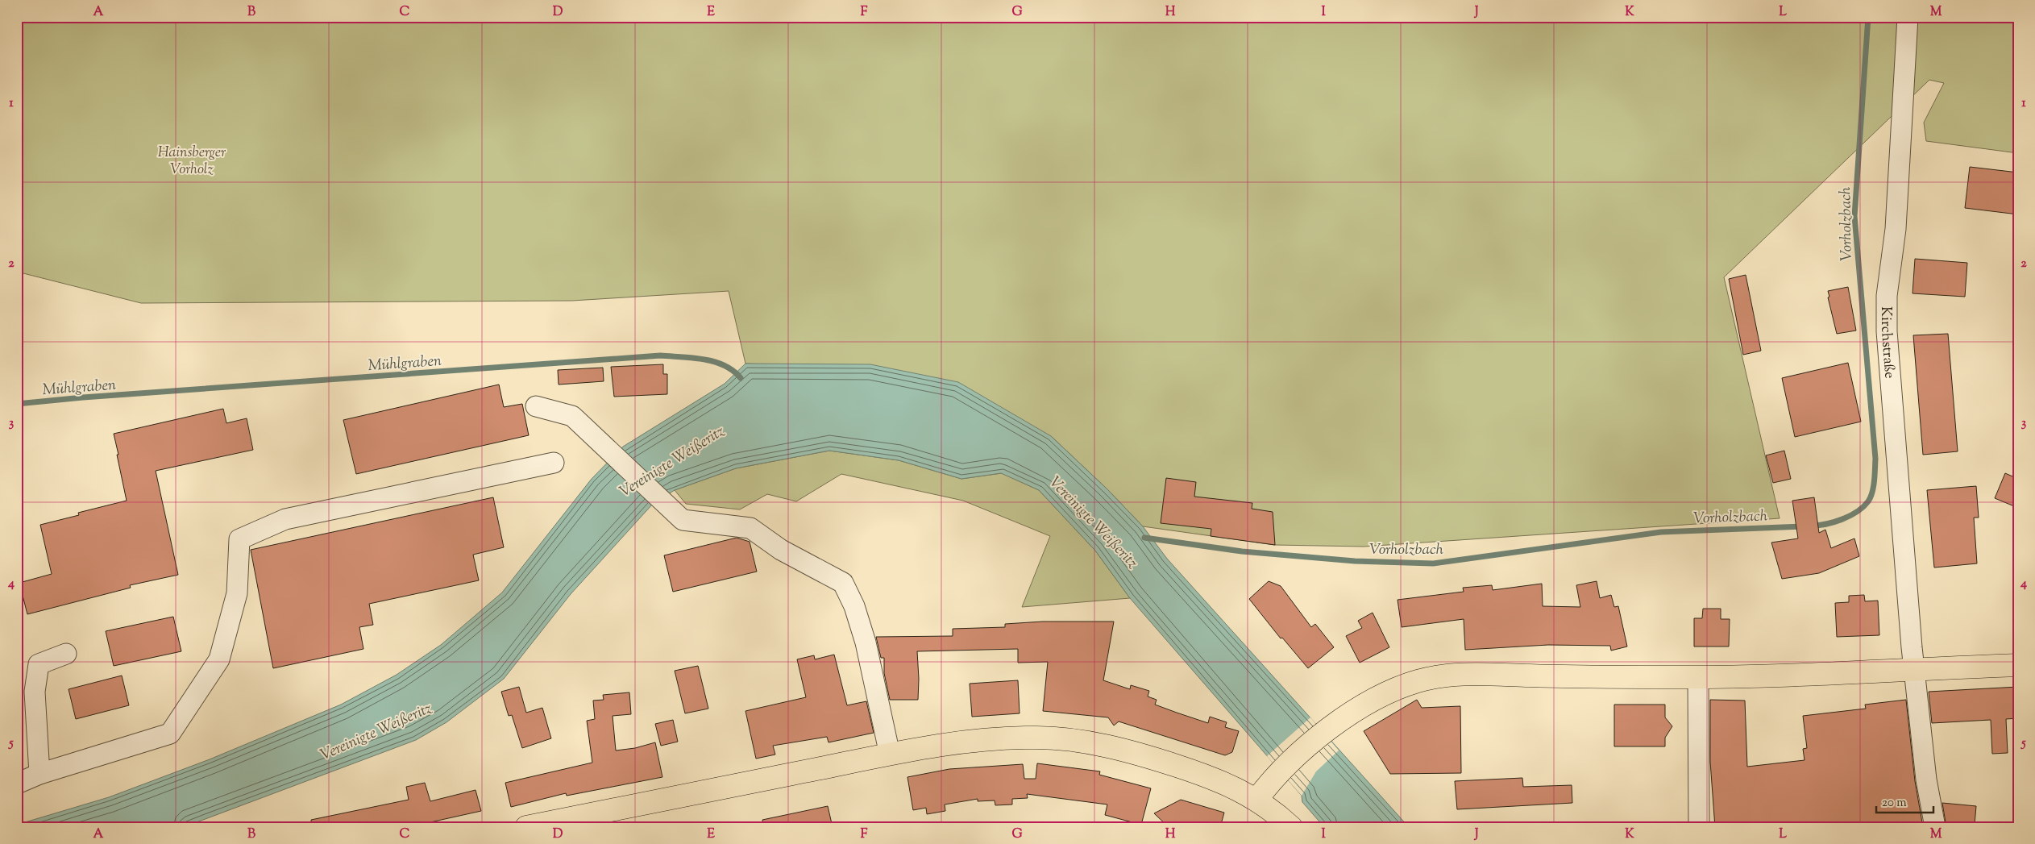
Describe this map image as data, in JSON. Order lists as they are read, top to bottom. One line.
{"streets":{"street":["Kirchstraße"]},"water":["Vorholzbach","Mühlgraben","Vereinigte Weißeritz"],"parks":["Hainsberger Vorholz"],"scale_bar":"20 m","grid":{"columns":["A","B","C","D","E","F","G","H","I","J","K","L","M"],"rows":["1","2","3","4","5"]}}
